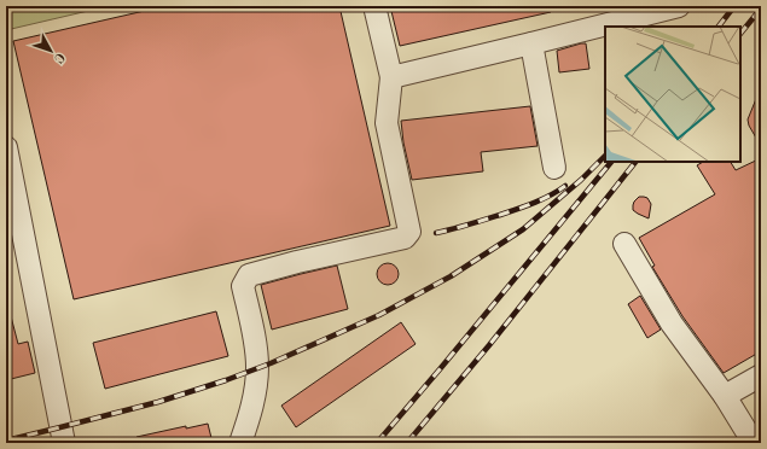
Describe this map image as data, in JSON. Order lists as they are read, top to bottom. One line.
{"north":"bottom right"}
